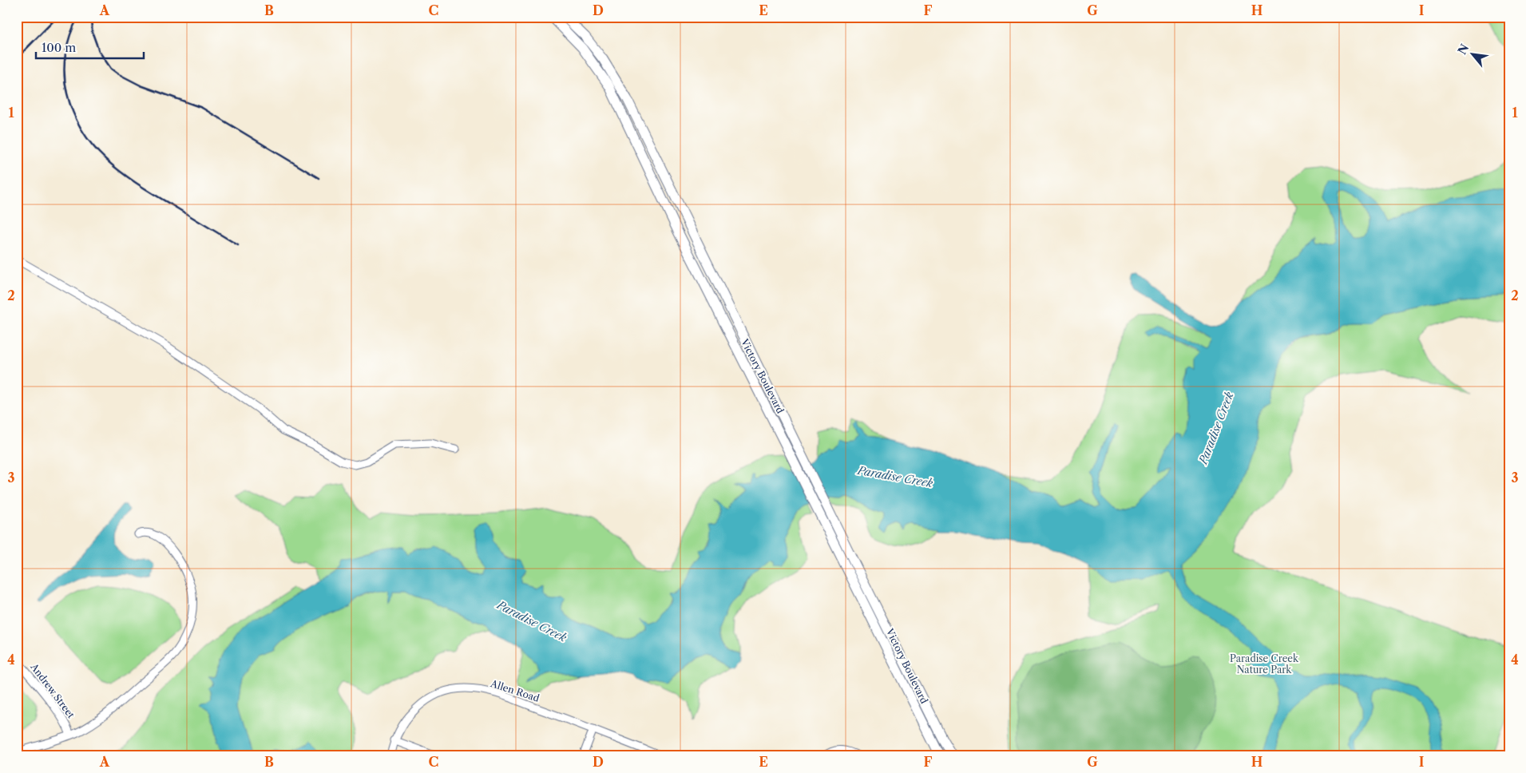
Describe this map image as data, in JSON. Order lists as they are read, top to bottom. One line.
{"streets":{"main road":["Victory Boulevard"],"street":["Andrew Street","Allen Road"]},"water":["Paradise Creek"],"parks":["Paradise Creek Nature Park"],"scale_bar":"100 m","north":"top left","grid":{"columns":["A","B","C","D","E","F","G","H","I"],"rows":["1","2","3","4"]}}
